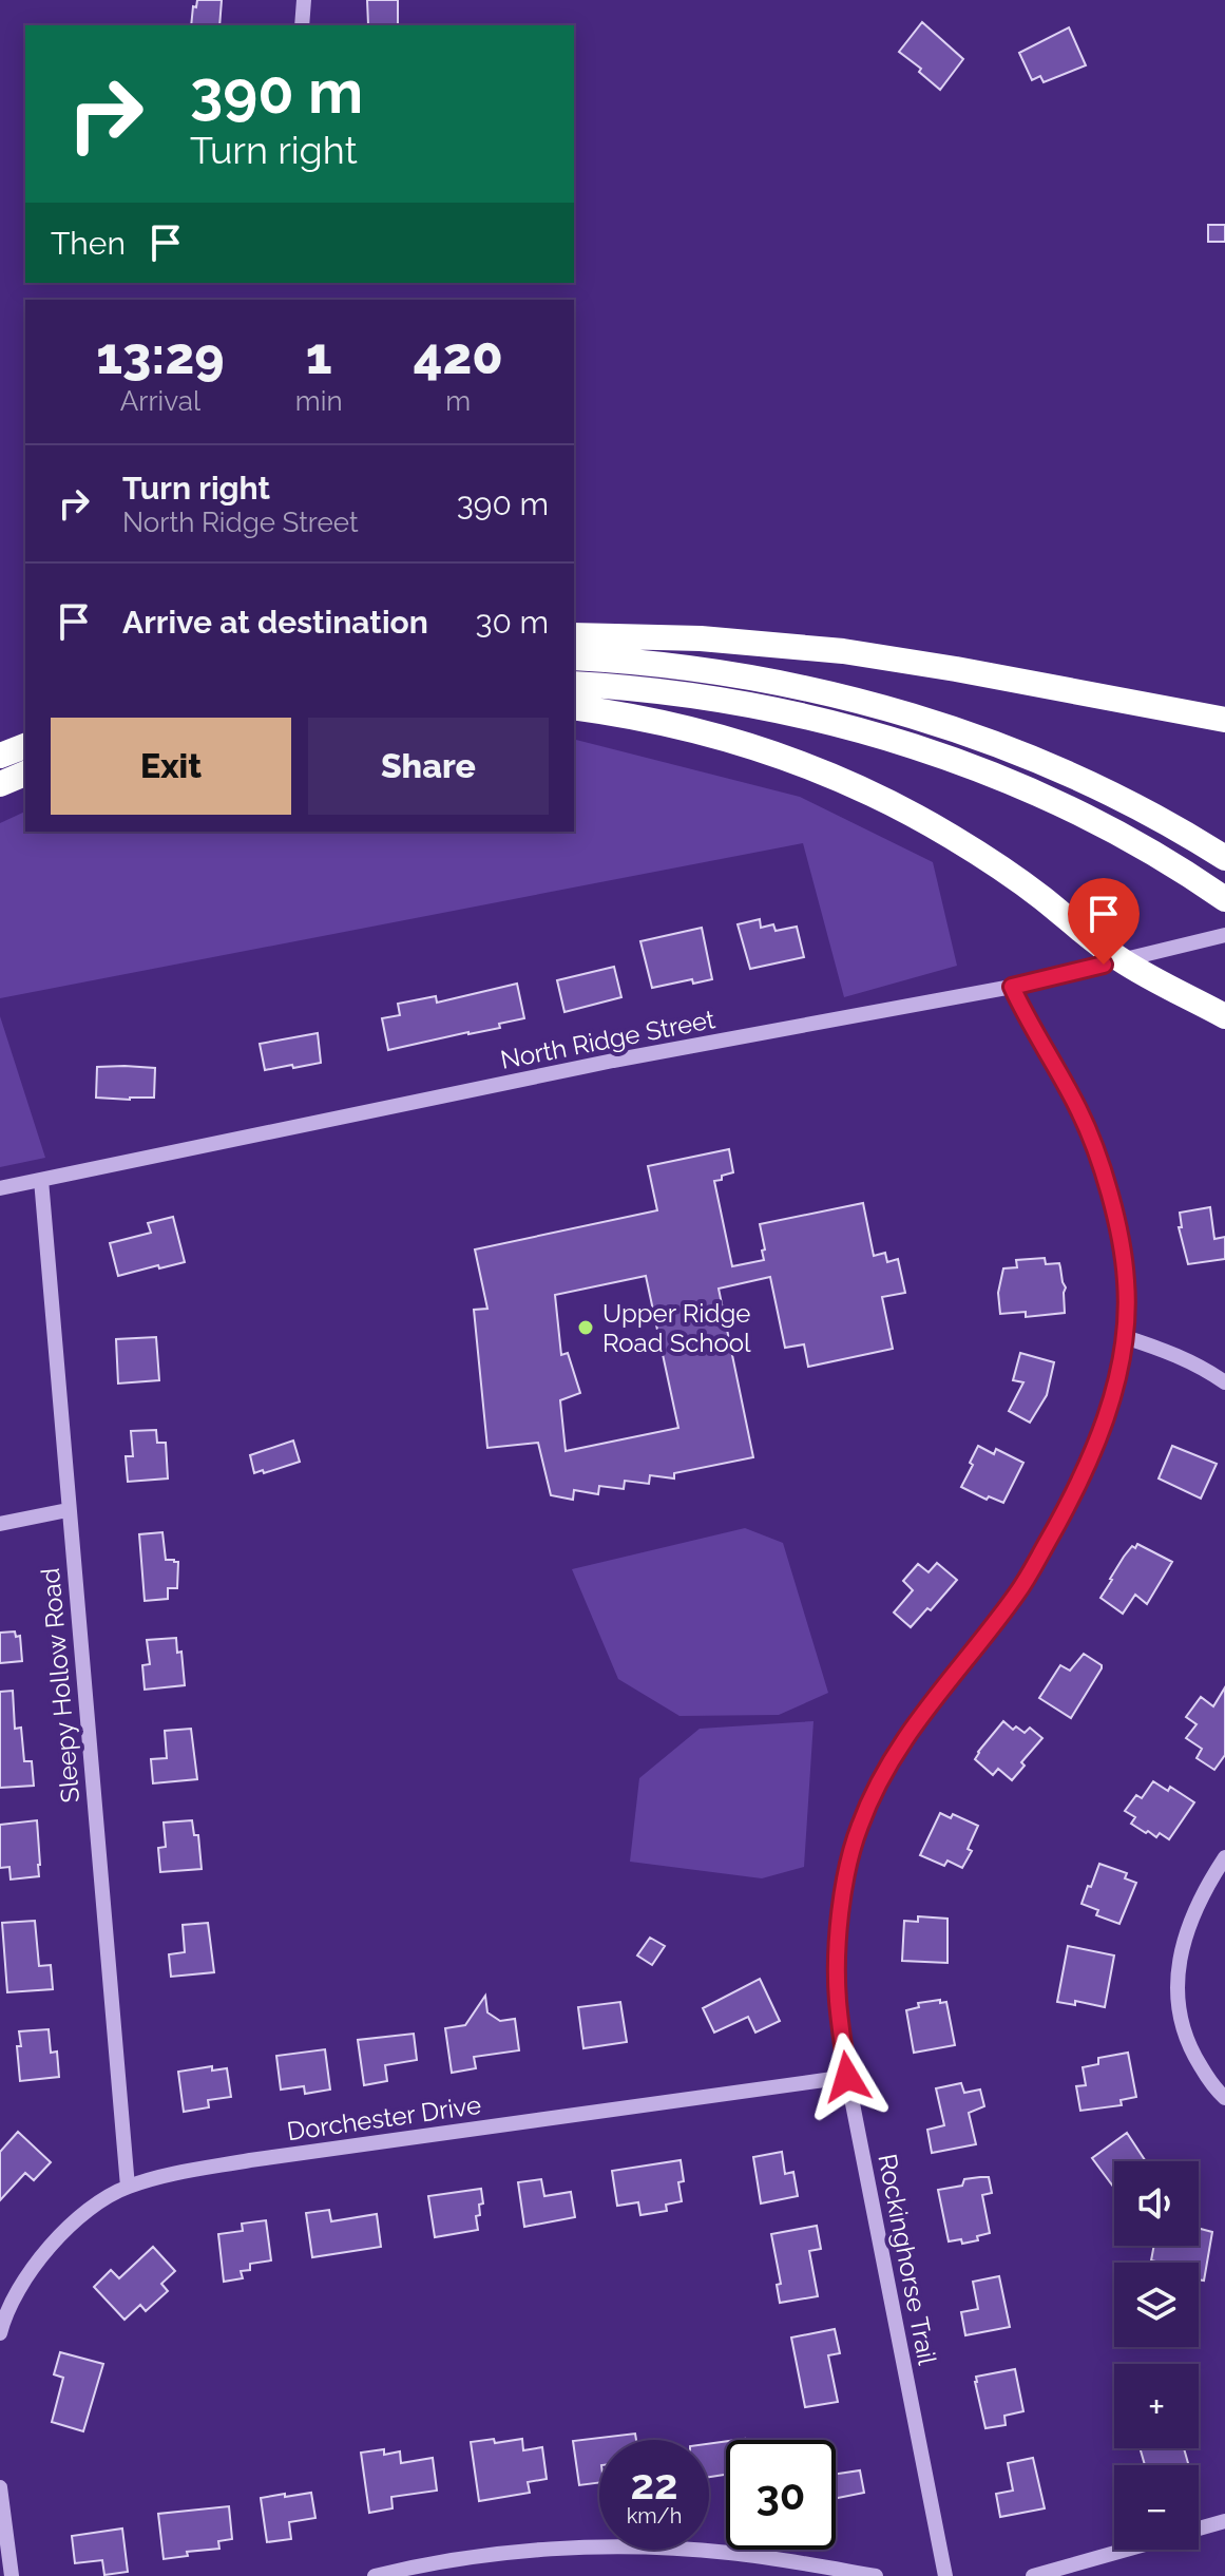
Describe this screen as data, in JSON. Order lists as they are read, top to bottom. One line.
{"streets":{"street":["North Ridge Street","Sleepy Hollow Road","Dorchester Drive","Rockinghorse Trail"]},"crossings":[["North Ridge Street","Sleepy Hollow Road"],["North Ridge Street","Rockinghorse Trail"],["Sleepy Hollow Road","Dorchester Drive"],["Dorchester Drive","Rockinghorse Trail"]],"places":["Upper Ridge Road School"],"page":{"turn":["390 m","Turn right"],"then":"Then","eta":["13:29","Arrival","1","min","420","m"],"list":[{"name":"Turn right","note":"North Ridge Street","value":"390 m"},{"name":"Arrive at destination","value":"30 m"}],"buttons":["Exit","Share"],"map_buttons":["+","−"],"speed":"22 km/h","limit":"30"}}
